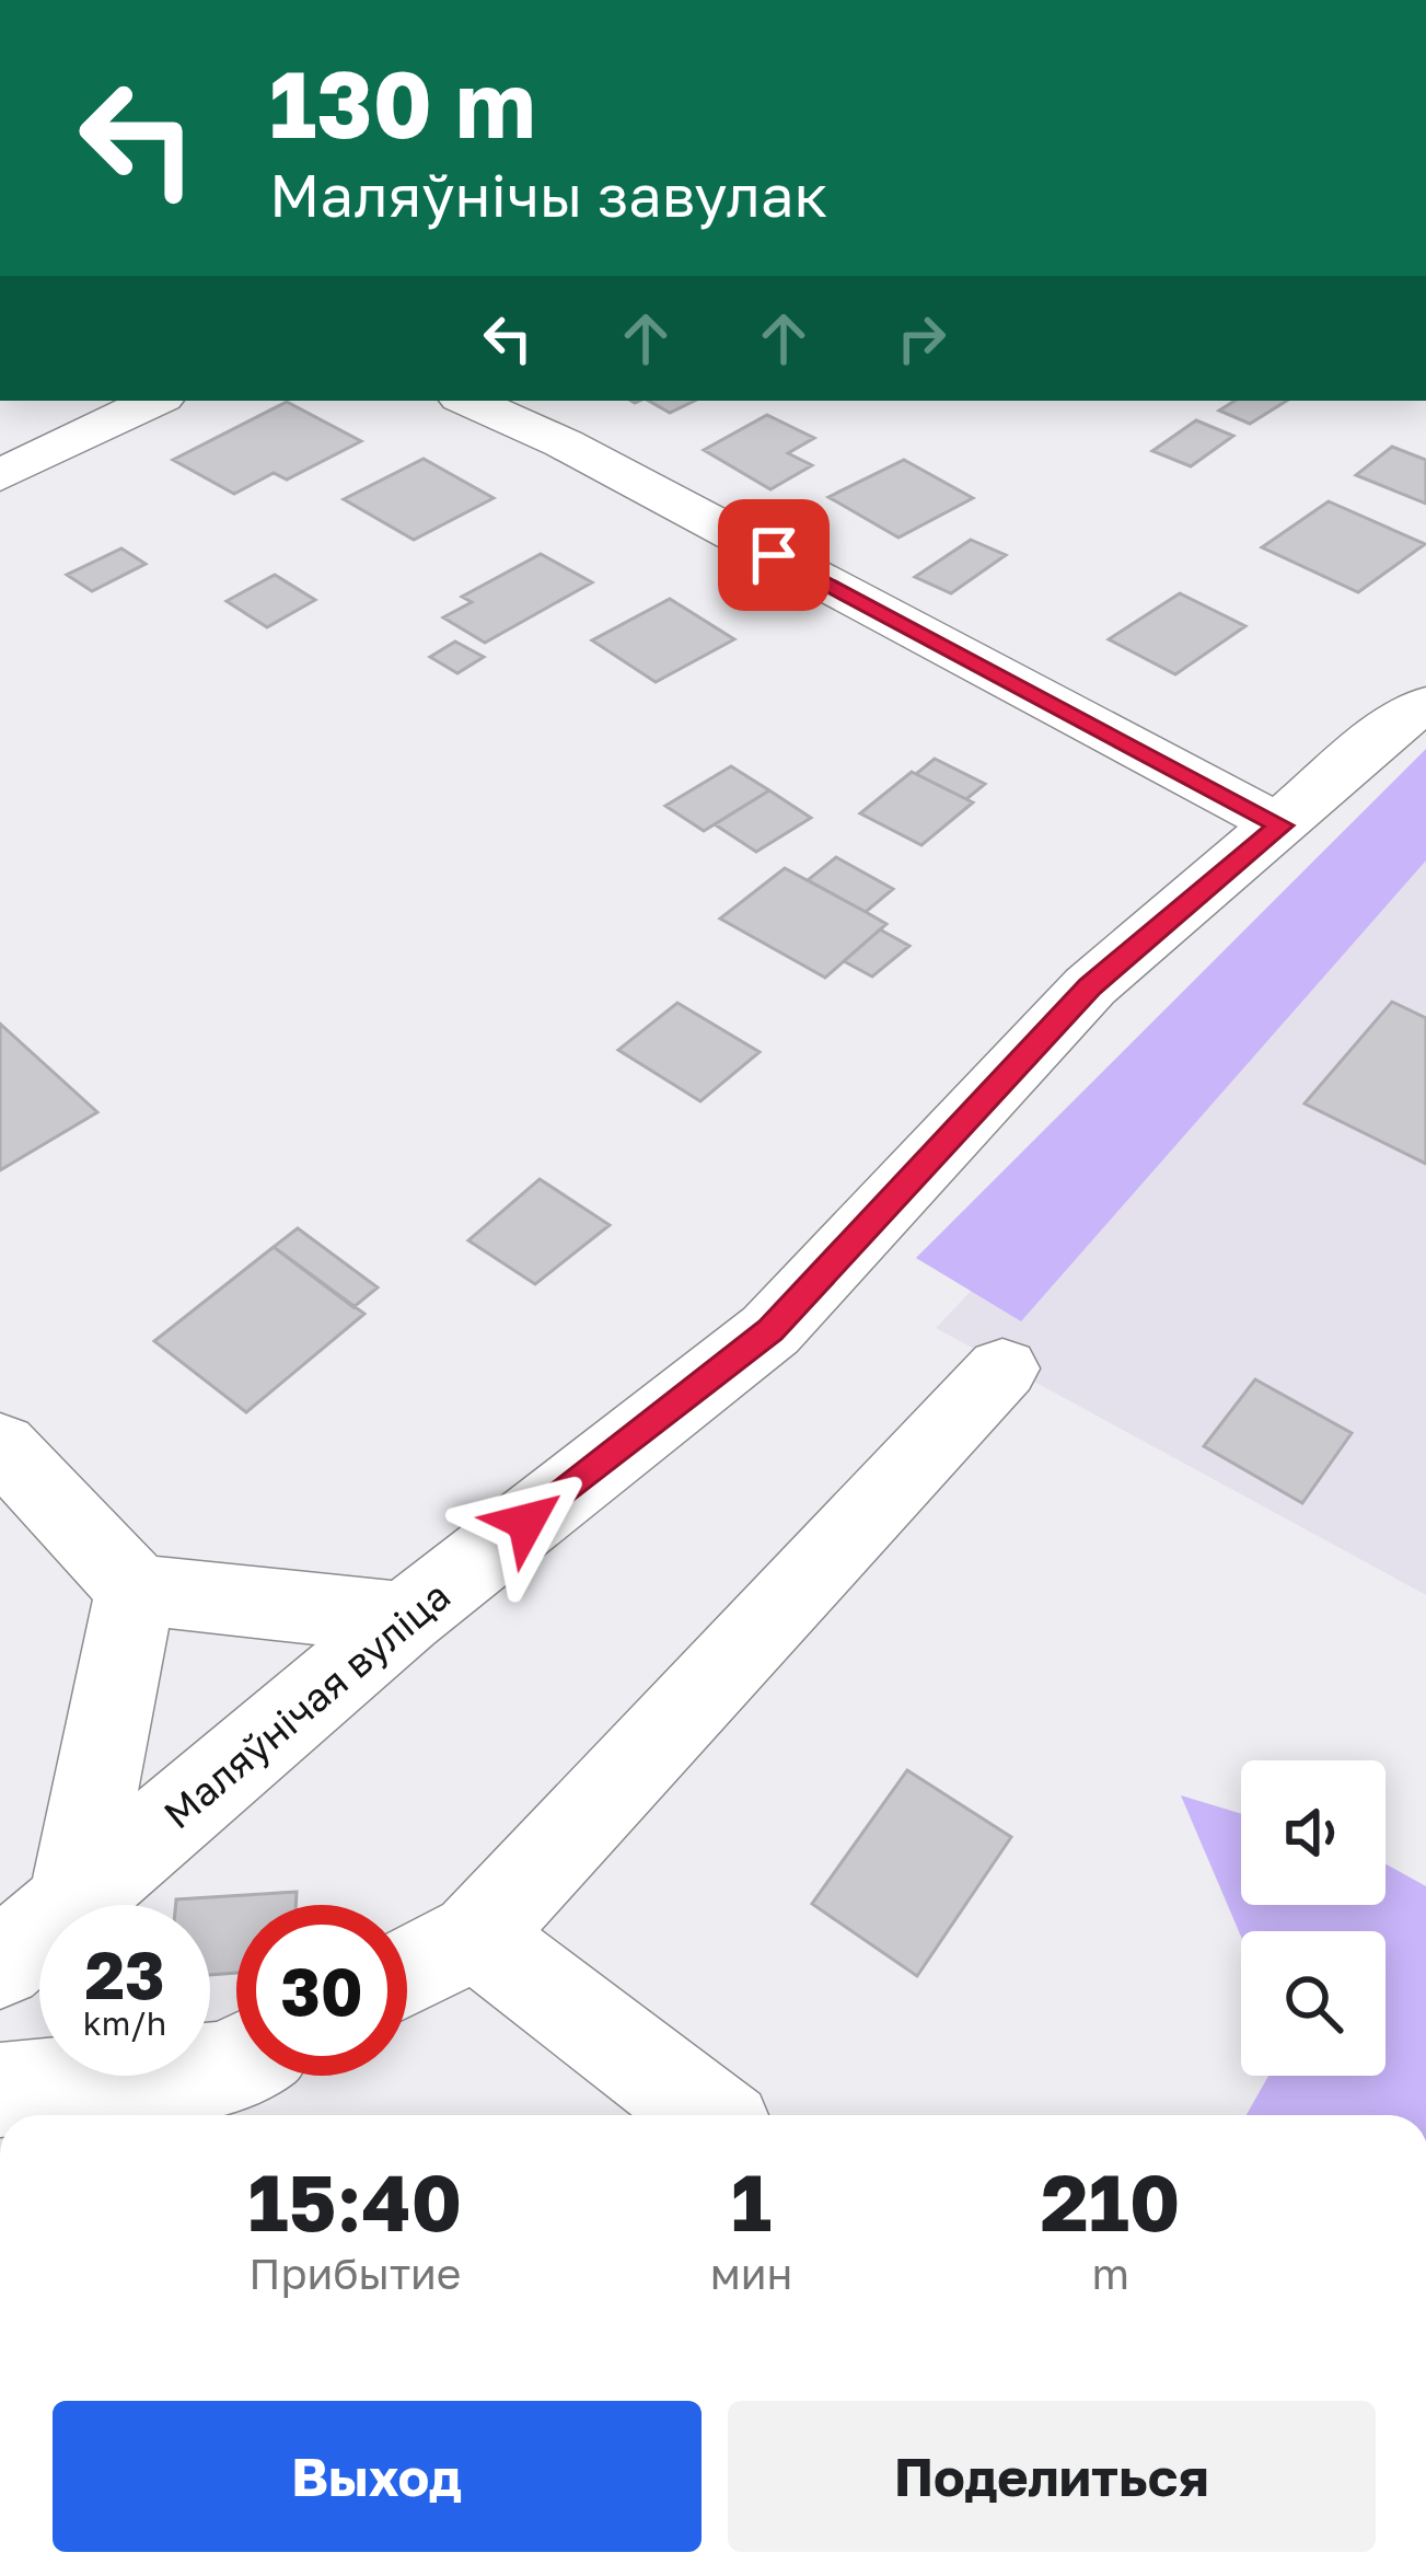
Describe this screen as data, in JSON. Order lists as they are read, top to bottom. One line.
{"streets":{"street":["Маляўнічая вуліца"]},"page":{"turn":["130 m","Маляўнічы завулак"],"speed":"23 km/h","limit":"30","eta":["15:40","Прибытие","1","мин","210","m"],"buttons":["Выход","Поделиться"]}}
